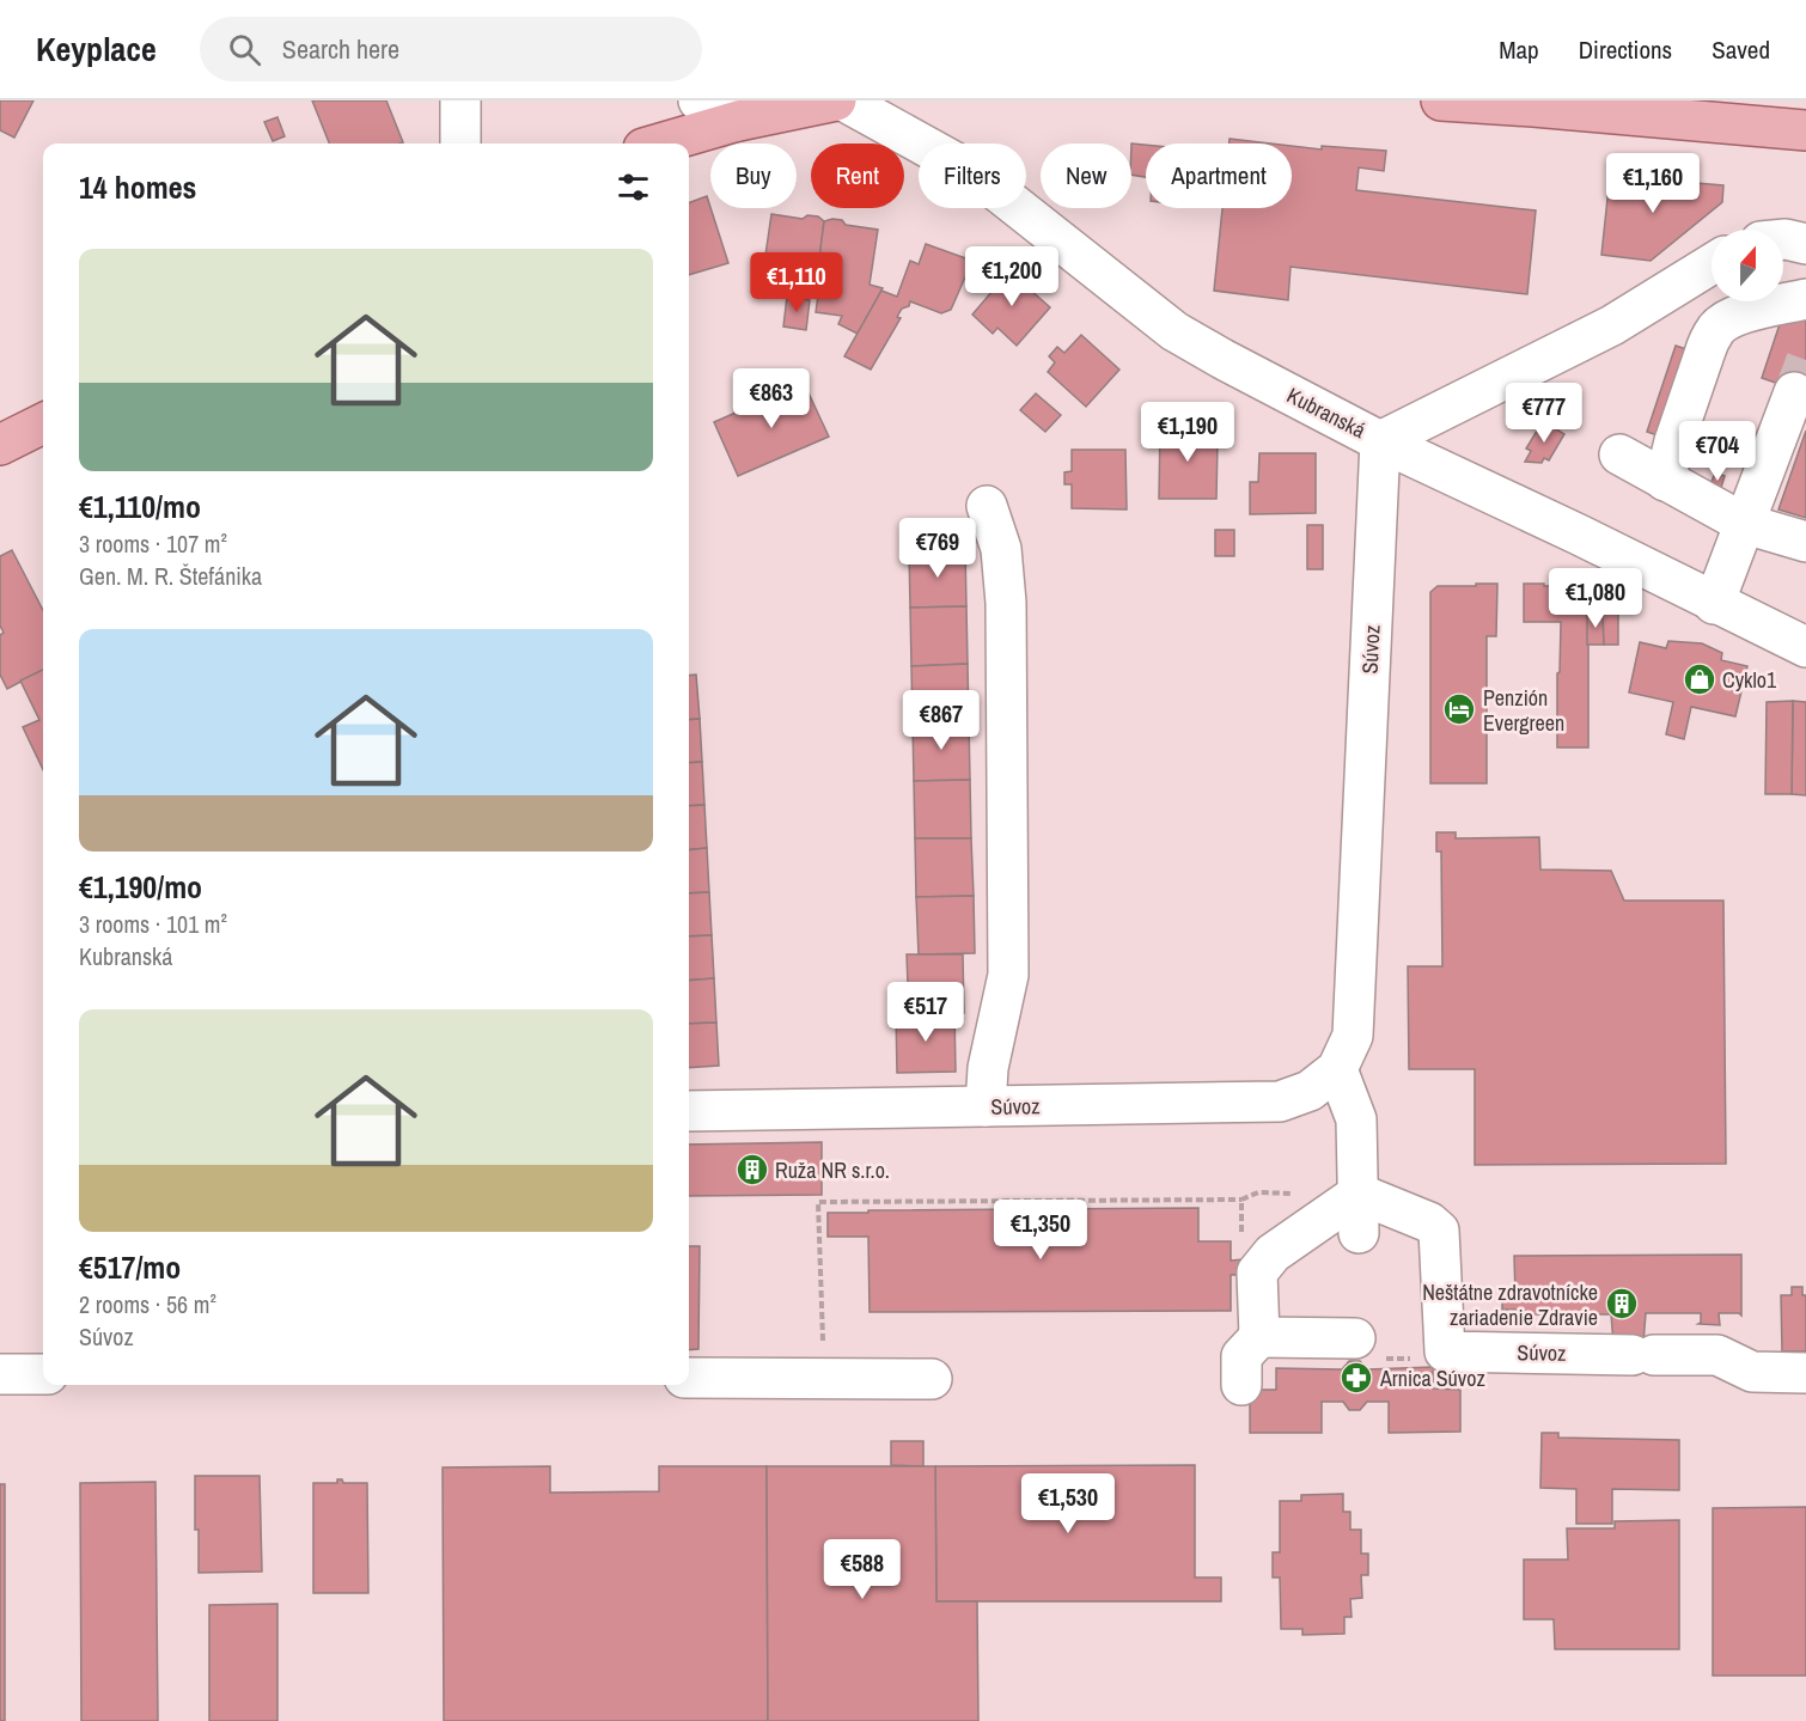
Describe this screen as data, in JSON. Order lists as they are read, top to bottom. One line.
{"streets":{"street":["Kubranská","Súvoz"]},"crossings":[["Kubranská","Súvoz"]],"places":{"shop":["Cyklo1"],"hotel":["Penzión Evergreen"],"building":["Ruža NR s.r.o.","Neštátne zdravotnícke zariadenie Zdravie"],"pharmacy":["Arnica Súvoz"]},"north":"top","page":{"header":"Keyplace","search":"Search here","nav":["Map","Directions","Saved"],"chip":["Buy","Rent","Filters","New","Apartment"],"heading":"14 homes","price":["€1,160","€1,200","€1,110","€863","€777","€1,190","€704","€769","€1,080","€867","€517","€1,350","€1,530","€588"],"list":[{"name":"€1,110/mo","note":"3 rooms · 107 m² · Gen. M. R. Štefánika"},{"name":"€1,190/mo","note":"3 rooms · 101 m² · Kubranská"},{"name":"€517/mo","note":"2 rooms · 56 m² · Súvoz"}]}}
